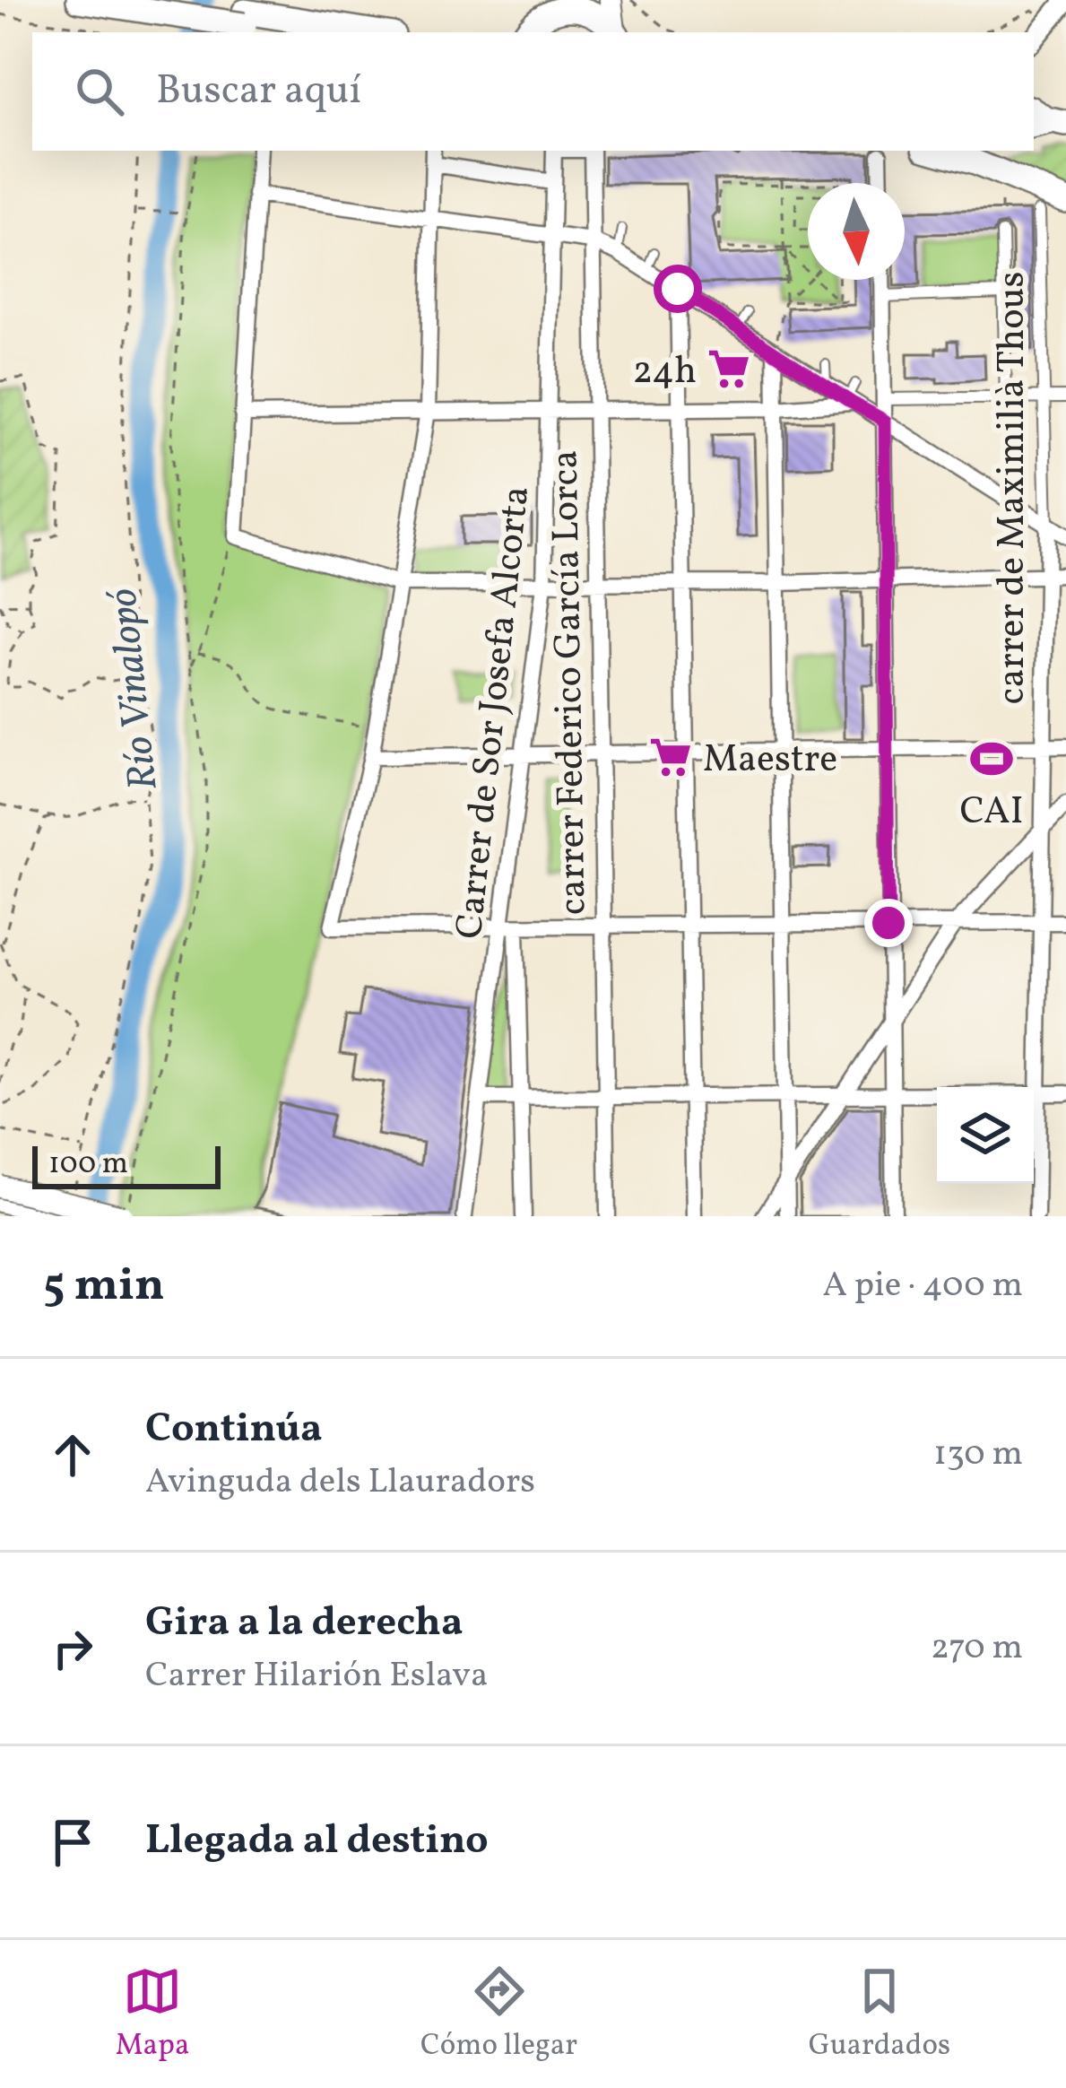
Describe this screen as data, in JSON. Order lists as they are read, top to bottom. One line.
{"streets":{"street":["carrer de Maximilià Thous","carrer Federico García Lorca","Carrer de Sor Josefa Alcorta"]},"water":["Río Vinalopó"],"places":{"supermarket":["24h","Maestre"],"sports":["CAI"]},"scale_bar":"100 m","north":"bottom","page":{"search":"Buscar aquí","scale":"100 m","heading":["5 min","A pie · 400 m"],"list":[["Continúa","Avinguda dels Llauradors","130 m"],["Gira a la derecha","Carrer Hilarión Eslava","270 m"],"Llegada al destino"],"nav":["Mapa","Cómo llegar","Guardados"]}}
